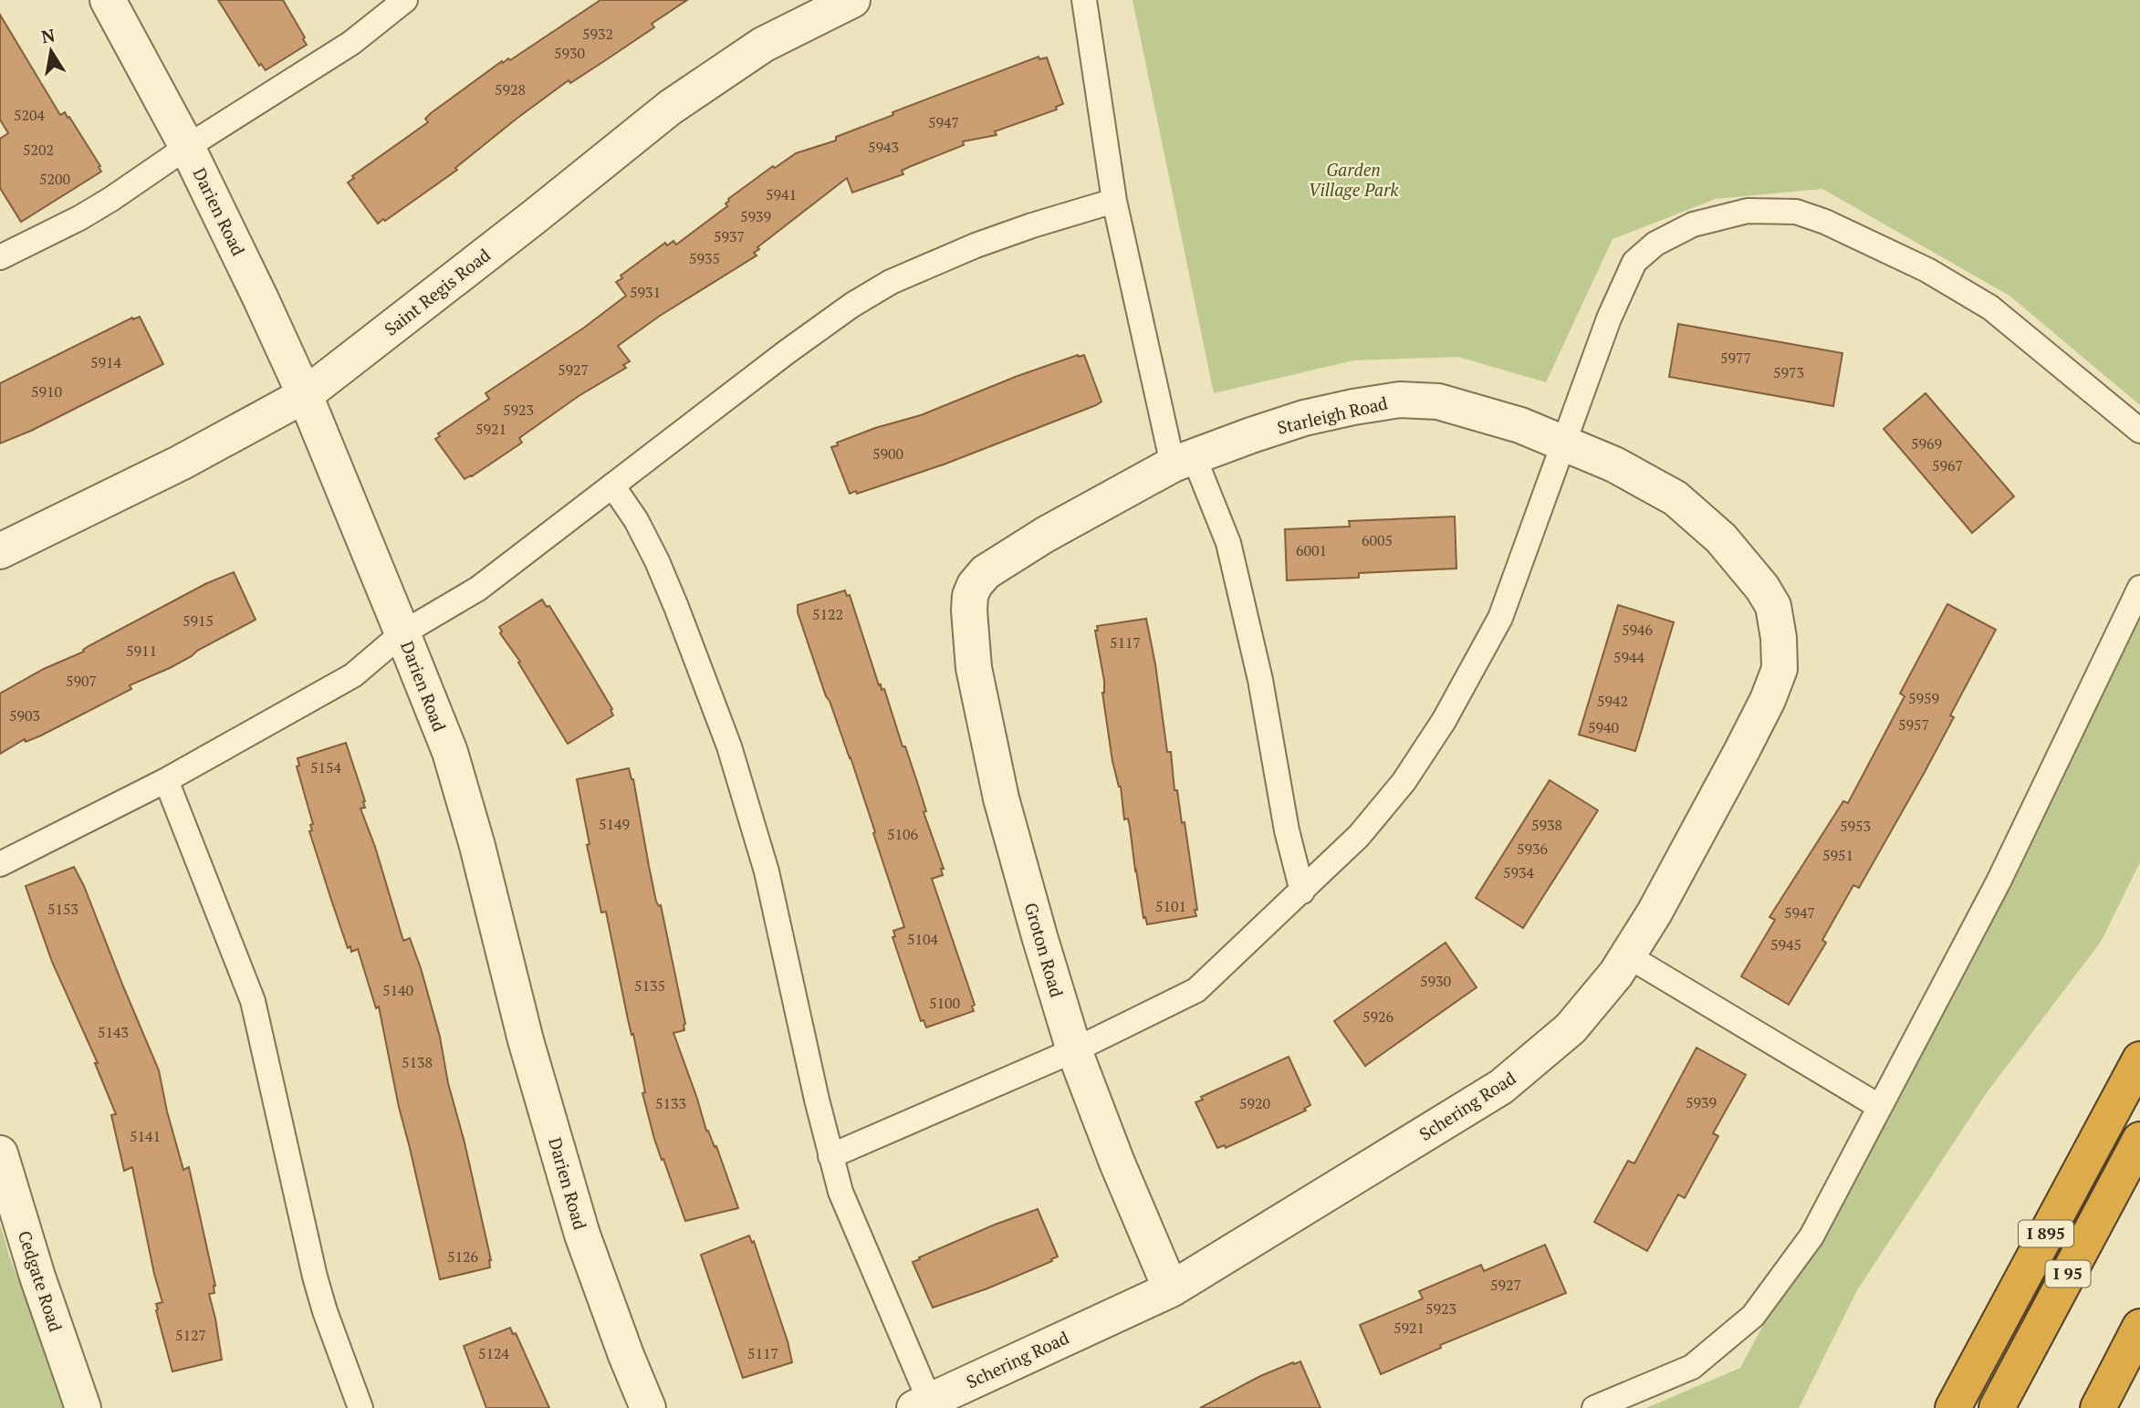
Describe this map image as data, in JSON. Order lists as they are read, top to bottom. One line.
{"streets":{"highway":["I 895","I 95"],"street":["Darien Road","Saint Regis Road","Starleigh Road","Groton Road","Schering Road","Cedgate Road"]},"crossings":[["Darien Road","Saint Regis Road"],["Starleigh Road","Groton Road"],["Starleigh Road","Schering Road"],["Groton Road","Schering Road"]],"parks":["Garden Village Park"],"house_numbers":["5932","5930","5928","5204","5947","5943","5202","5200","5941","5939","5937","5935","5931","5977","5914","5927","5973","5910","5923","5921","5969","5900","5967","6005","6001","5122","5915","5946","5117","5911","5944","5907","5959","5942","5903","5957","5940","5154","5149","5938","5953","5106","5936","5951","5934","5101","5153","5947","5104","5945","5930","5135","5140","5100","5926","5143","5138","5939","5133","5920","5141","5126","5927","5923","5921","5127","5124","5117"],"north":"top"}
